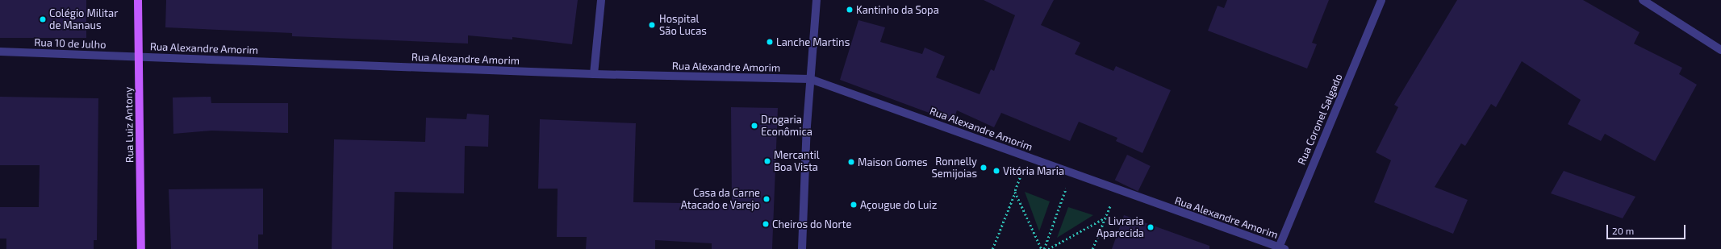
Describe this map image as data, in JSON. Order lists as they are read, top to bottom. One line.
{"streets":{"main road":["Rua Luiz Antony"],"street":["Rua 10 de Julho","Rua Alexandre Amorim","Rua Coronel Salgado"]},"crossings":[["Rua 10 de Julho","Rua Alexandre Amorim"],["Rua 10 de Julho","Rua Luiz Antony"],["Rua Alexandre Amorim","Rua Coronel Salgado"],["Rua Alexandre Amorim","Rua Luiz Antony"]],"places":["Kantinho da Sopa","Colégio Militar de Manaus","Hospital São Lucas","Lanche Martins","Drogaria Econômica","Mercantil Boa Vista","Maison Gomes","Ronnelly Semijoias","Vitória Maria","Casa da Carne Atacado e Varejo","Açougue do Luiz","Cheiros do Norte","Livraria Aparecida"],"scale_bar":"20 m"}
